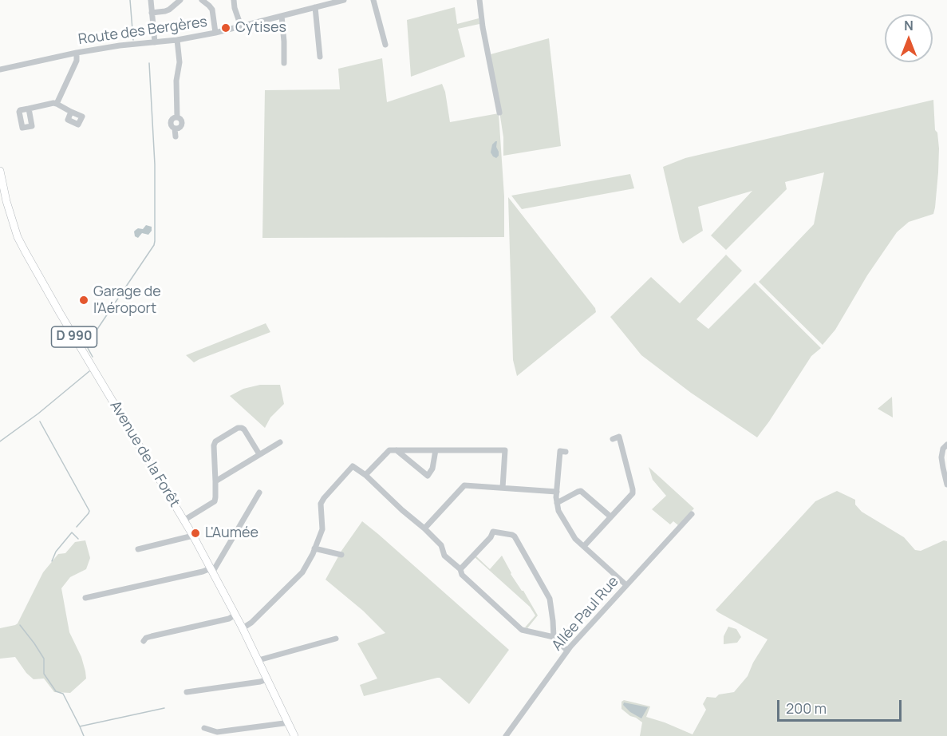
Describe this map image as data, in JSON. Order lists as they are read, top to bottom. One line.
{"streets":{"main road":["D 990","Avenue de la Forêt"],"street":["Route des Bergères","Allée Paul Rue"]},"places":["Cytises","Garage de l'Aéroport","L'Aumée"],"scale_bar":"200 m","north":"top"}
